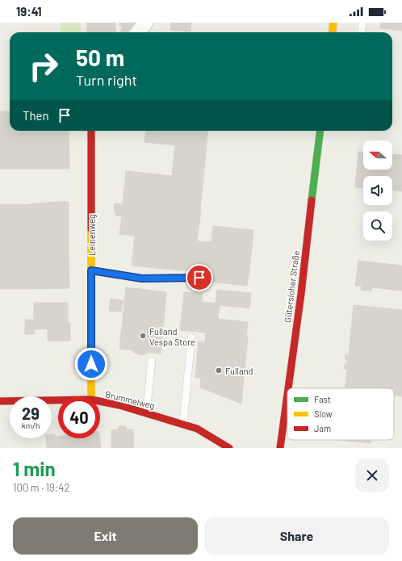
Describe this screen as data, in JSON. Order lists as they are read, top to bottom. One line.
{"streets":{"street":["Leinenweg","Gütersloher Straße","Brummelweg"]},"places":["Fulland Vespa Store","Fulland"],"legend":["Fast","Slow","Jam"],"north":"left","page":{"status":"19:41","turn":["50 m","Turn right"],"then":"Then","speed":"29 km/h","limit":"40","heading":["1 min","100 m · 19:42"],"buttons":["Exit","Share"]}}
